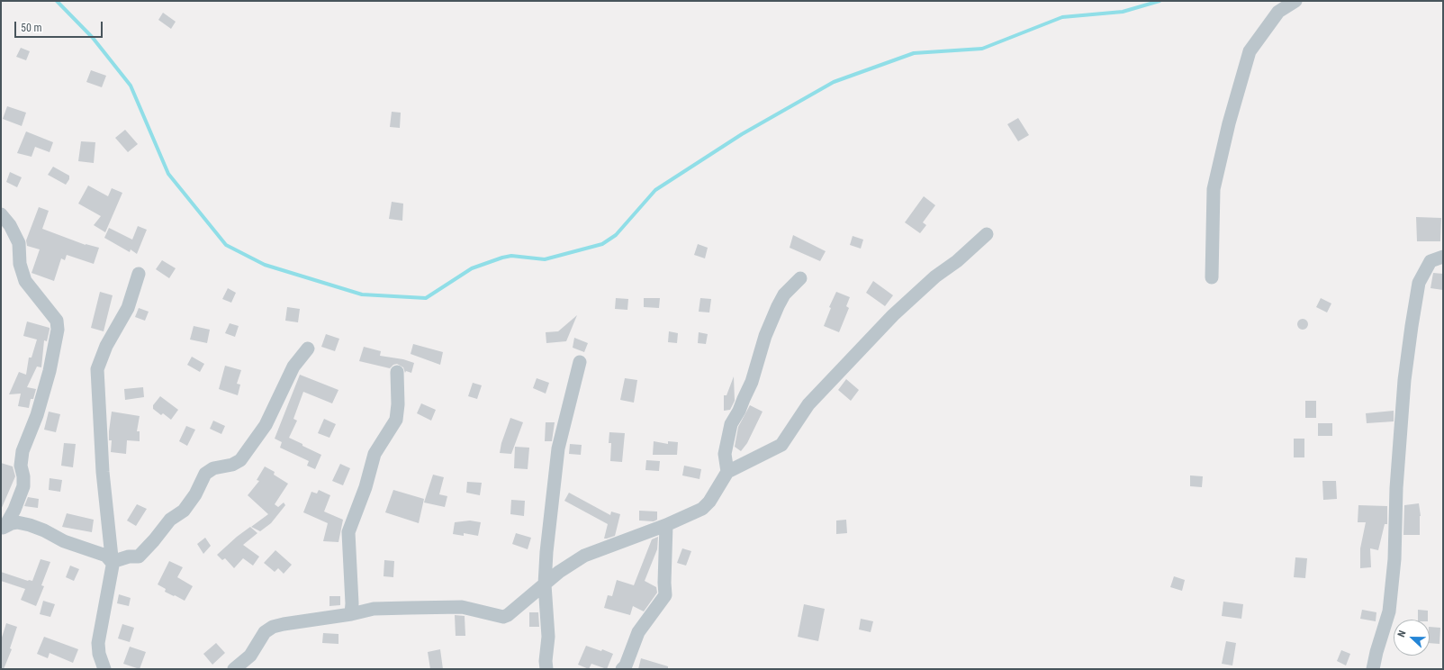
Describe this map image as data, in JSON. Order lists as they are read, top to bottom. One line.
{"scale_bar":"50 m","north":"left"}
